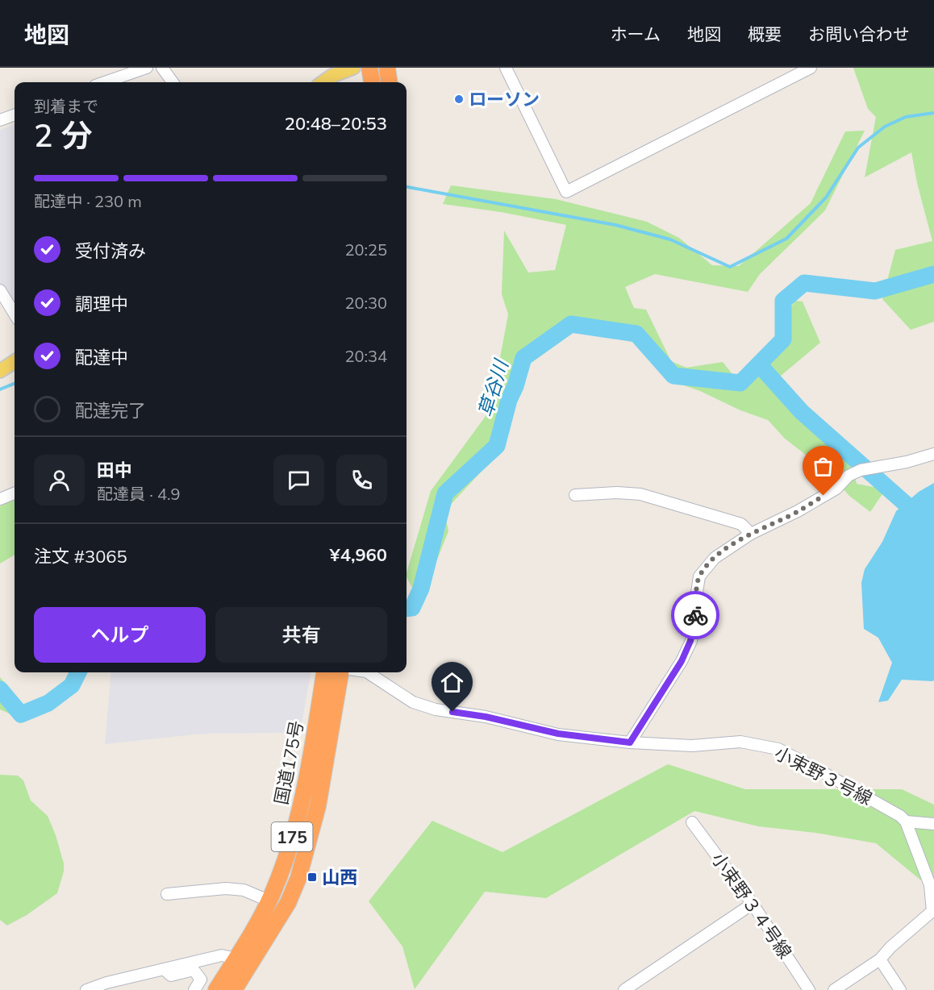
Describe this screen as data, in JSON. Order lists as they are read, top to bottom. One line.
{"streets":{"highway":["国道175号","175"],"street":["小束野３号線","小束野３４号線"]},"water":["草谷川"],"places":{"other":["ローソン"],"transit":["山西"]},"page":{"header":"地図","nav":["ホーム","地図","概要","お問い合わせ"],"heading":["2 分","到着まで","20:48–20:53"],"panel":["田中","配達員 · 4.9","注文 #3065","¥4,960"],"bar":"配達中 · 230 m","list":[["受付済み","20:25"],["調理中","20:30"],["配達中","20:34"],"配達完了"],"buttons":["ヘルプ","共有"]}}
